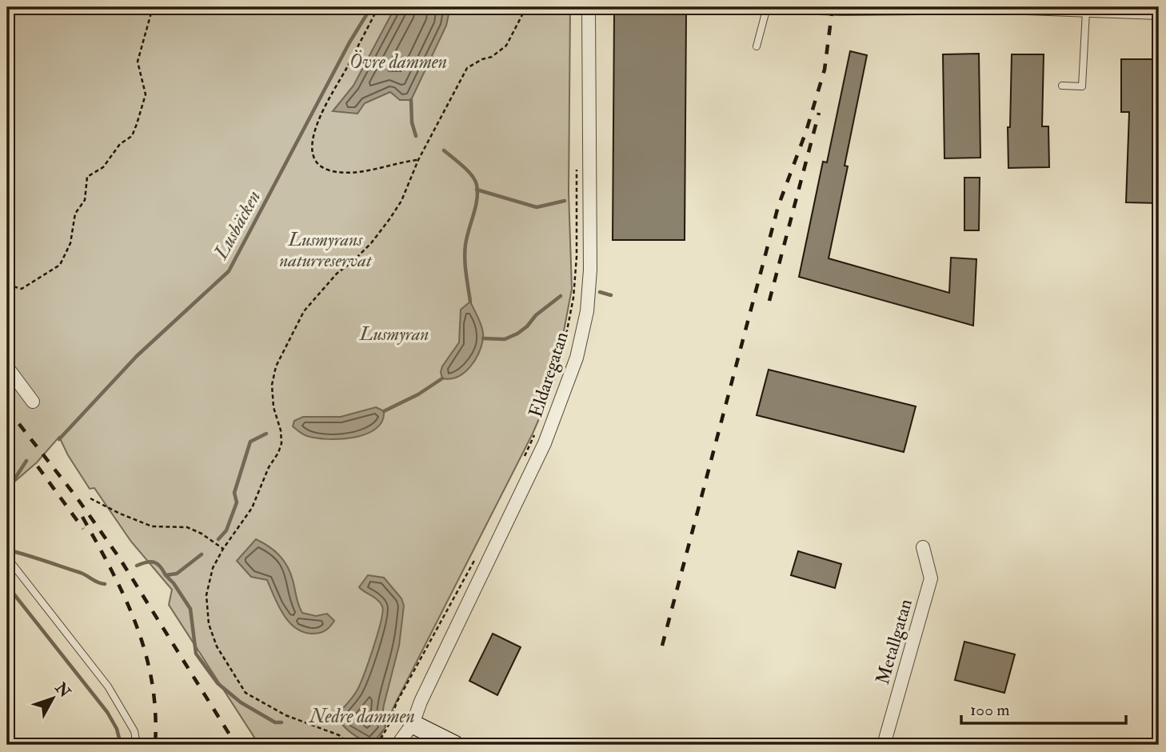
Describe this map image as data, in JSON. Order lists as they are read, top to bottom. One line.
{"streets":{"street":["Eldaregatan","Metallgatan"]},"water":["Övre dammen","Lusbäcken","Nedre dammen"],"parks":["Lusmyrans naturreservat","Lusmyran"],"scale_bar":"100 m","north":"top right"}
